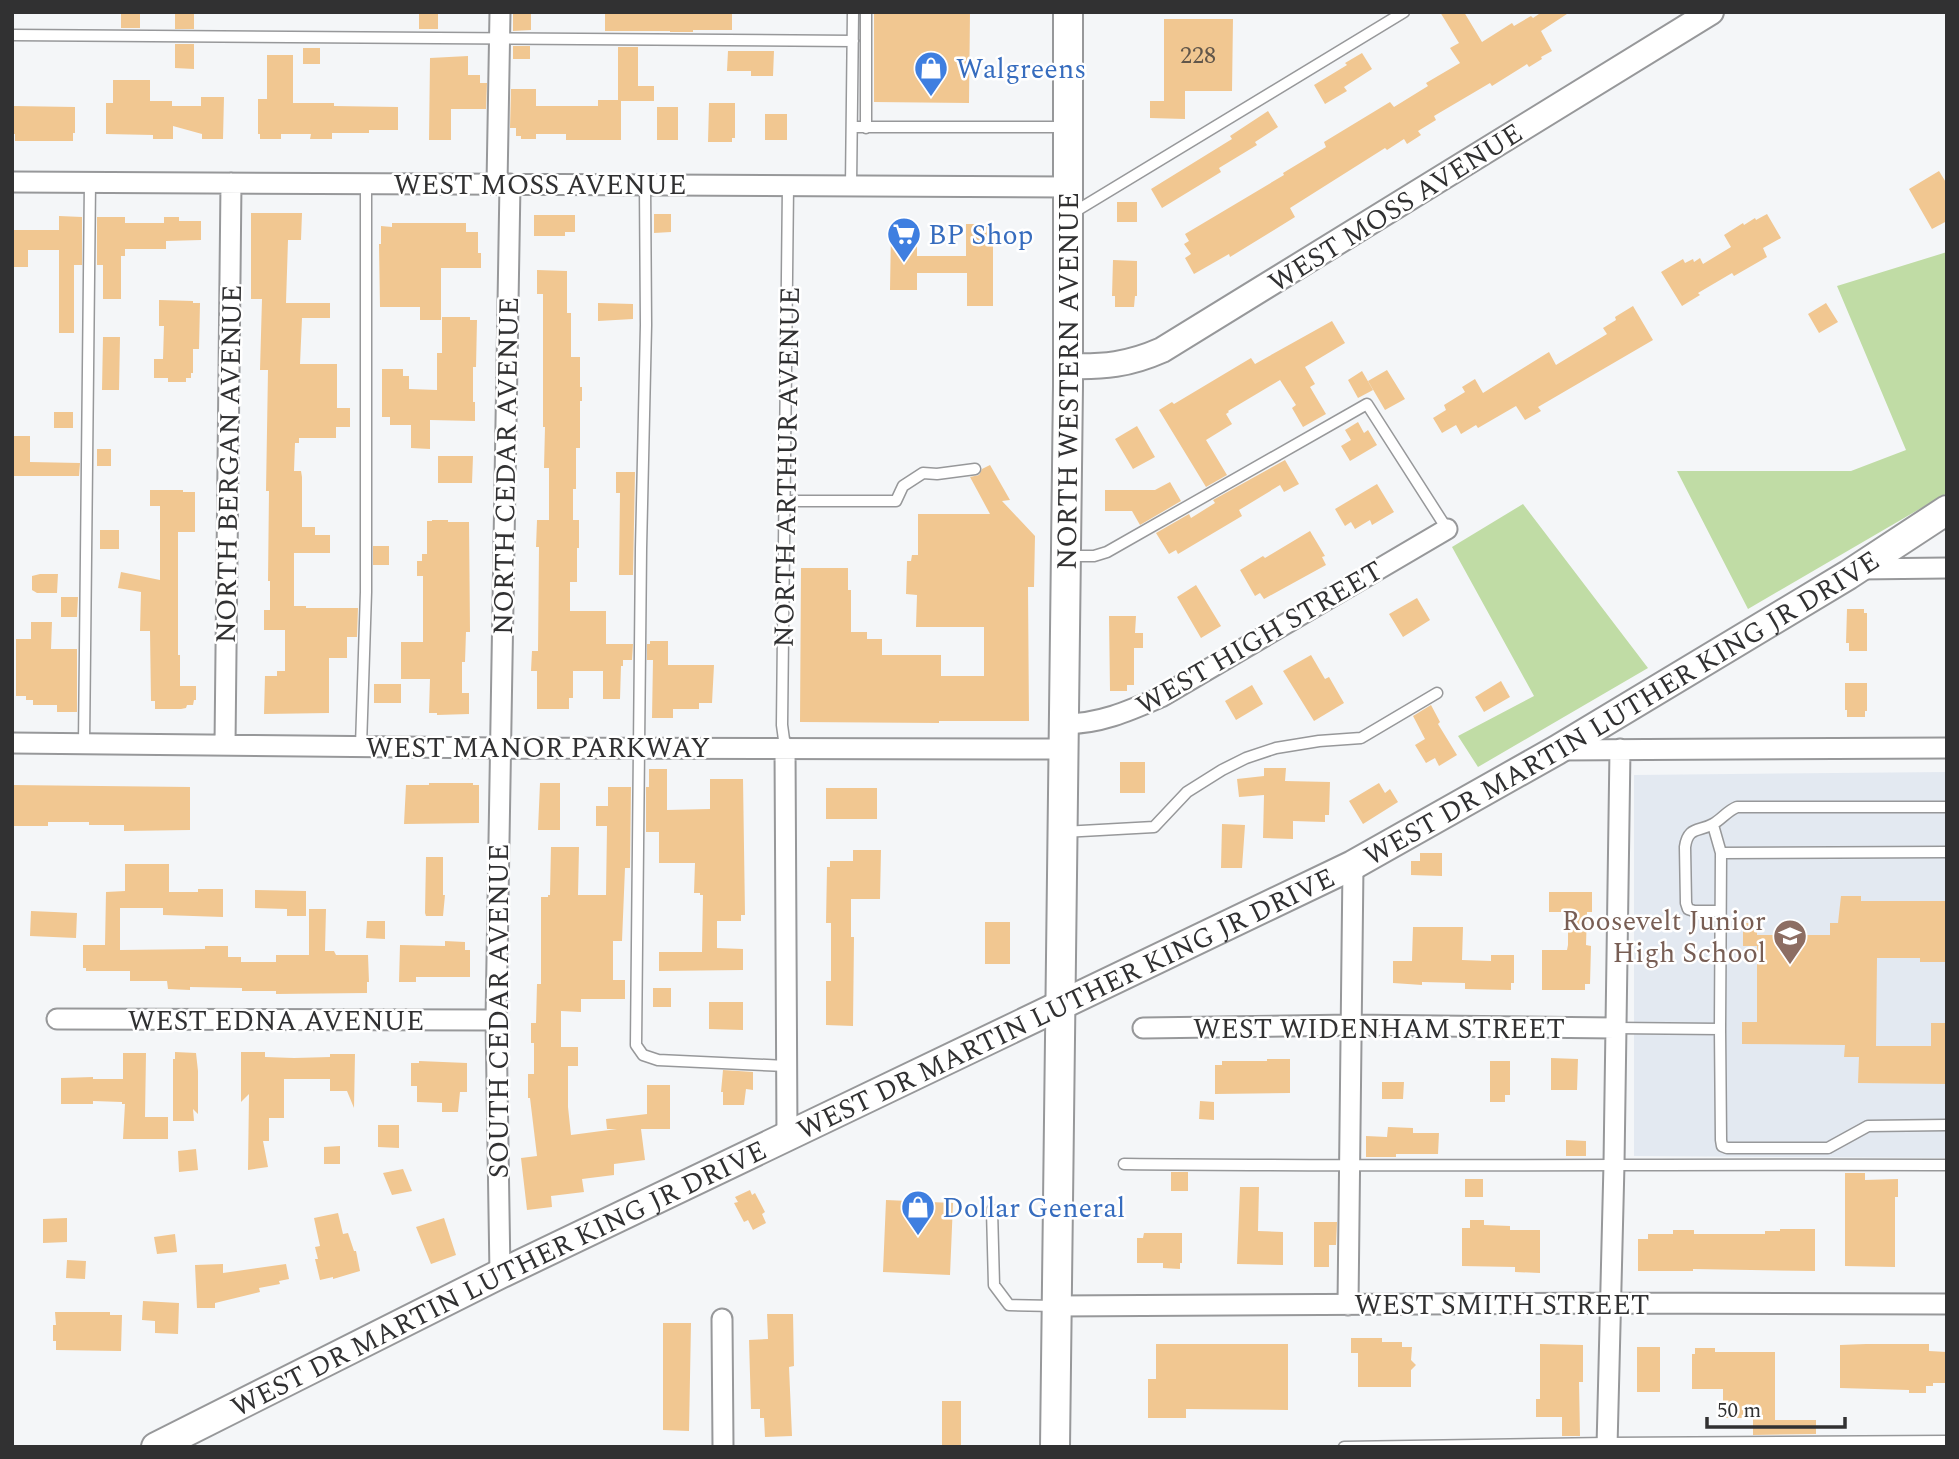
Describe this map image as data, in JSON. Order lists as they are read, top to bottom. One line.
{"streets":{"main road":["NORTH WESTERN AVENUE","WEST DR MARTIN LUTHER KING JR DRIVE"],"street":["WEST MOSS AVENUE","NORTH BERGAN AVENUE","NORTH CEDAR AVENUE","WEST HIGH STREET","WEST MANOR PARKWAY","SOUTH CEDAR AVENUE","WEST EDNA AVENUE","WEST WIDENHAM STREET","WEST SMITH STREET"],"lane":["NORTH ARTHUR AVENUE"]},"crossings":[["WEST MOSS AVENUE","NORTH WESTERN AVENUE"],["WEST MOSS AVENUE","NORTH BERGAN AVENUE"],["WEST MOSS AVENUE","NORTH CEDAR AVENUE"],["WEST MOSS AVENUE","NORTH ARTHUR AVENUE"],["NORTH WESTERN AVENUE","WEST HIGH STREET"],["NORTH WESTERN AVENUE","WEST DR MARTIN LUTHER KING JR DRIVE"],["NORTH WESTERN AVENUE","WEST MANOR PARKWAY"],["NORTH WESTERN AVENUE","WEST SMITH STREET"],["NORTH BERGAN AVENUE","WEST MANOR PARKWAY"],["NORTH CEDAR AVENUE","WEST MANOR PARKWAY"],["NORTH CEDAR AVENUE","SOUTH CEDAR AVENUE"],["NORTH ARTHUR AVENUE","WEST MANOR PARKWAY"],["WEST HIGH STREET","WEST MANOR PARKWAY"],["WEST DR MARTIN LUTHER KING JR DRIVE","SOUTH CEDAR AVENUE"],["WEST MANOR PARKWAY","SOUTH CEDAR AVENUE"],["SOUTH CEDAR AVENUE","WEST EDNA AVENUE"]],"places":{"shop":["Walgreens","Dollar General"],"supermarket":["BP Shop"],"school or university":["Roosevelt Junior High School"]},"house_numbers":["228"],"scale_bar":"50 m"}
